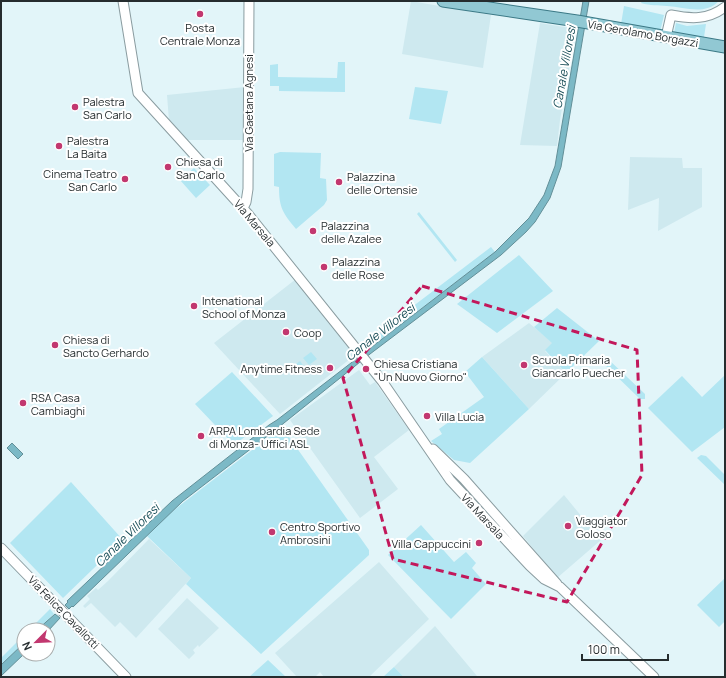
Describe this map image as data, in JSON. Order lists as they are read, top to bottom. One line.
{"streets":{"main road":["Via Gerolamo Borgazzi"],"street":["Via Gaetana Agnesi","Via Marsala","Via Felice Cavallotti"]},"crossings":[["Via Gaetana Agnesi","Via Marsala"]],"water":["Canale Villoresi"],"places":["Posta Centrale Monza","Palestra San Carlo","Palestra La Baita","Chiesa di San Carlo","Cinema Teatro San Carlo","Palazzina delle Ortensie","Palazzina delle Azalee","Palazzina delle Rose","Intenational School of Monza","Coop","Chiesa di Sancto Gerhardo","Scuola Primaria Giancarlo Puecher","Anytime Fitness","Chiesa Cristiana \"Un Nuovo Giorno\"","RSA Casa Cambiaghi","Villa Lucia","ARPA Lombardia Sede di Monza- Uffici ASL","Viaggiator Goloso","Centro Sportivo Ambrosini","Villa Cappuccini"],"scale_bar":"100 m","north":"bottom left"}
